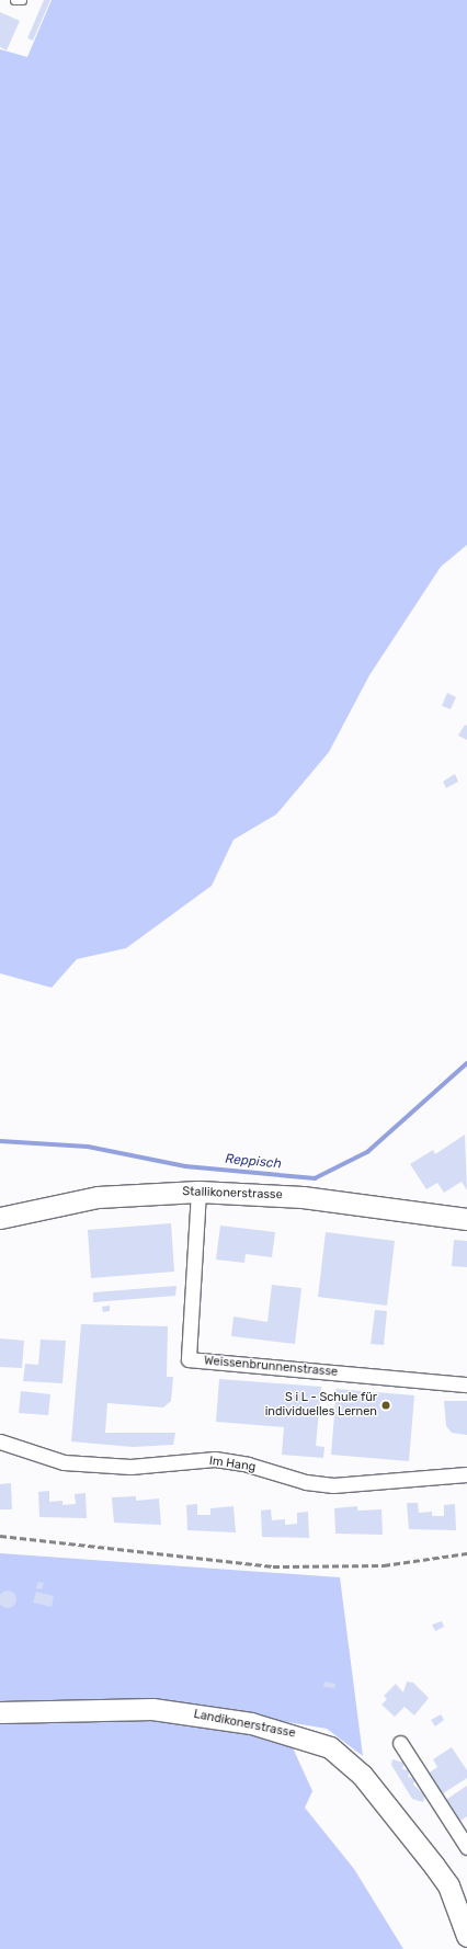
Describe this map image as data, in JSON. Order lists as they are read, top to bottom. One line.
{"streets":{"street":["Stallikonerstrasse","Weissenbrunnenstrasse","Im Hang","Landikonerstrasse"]},"crossings":[["Stallikonerstrasse","Weissenbrunnenstrasse"]],"water":["Reppisch"],"places":["S i L - Schule für individuelles Lernen"]}
